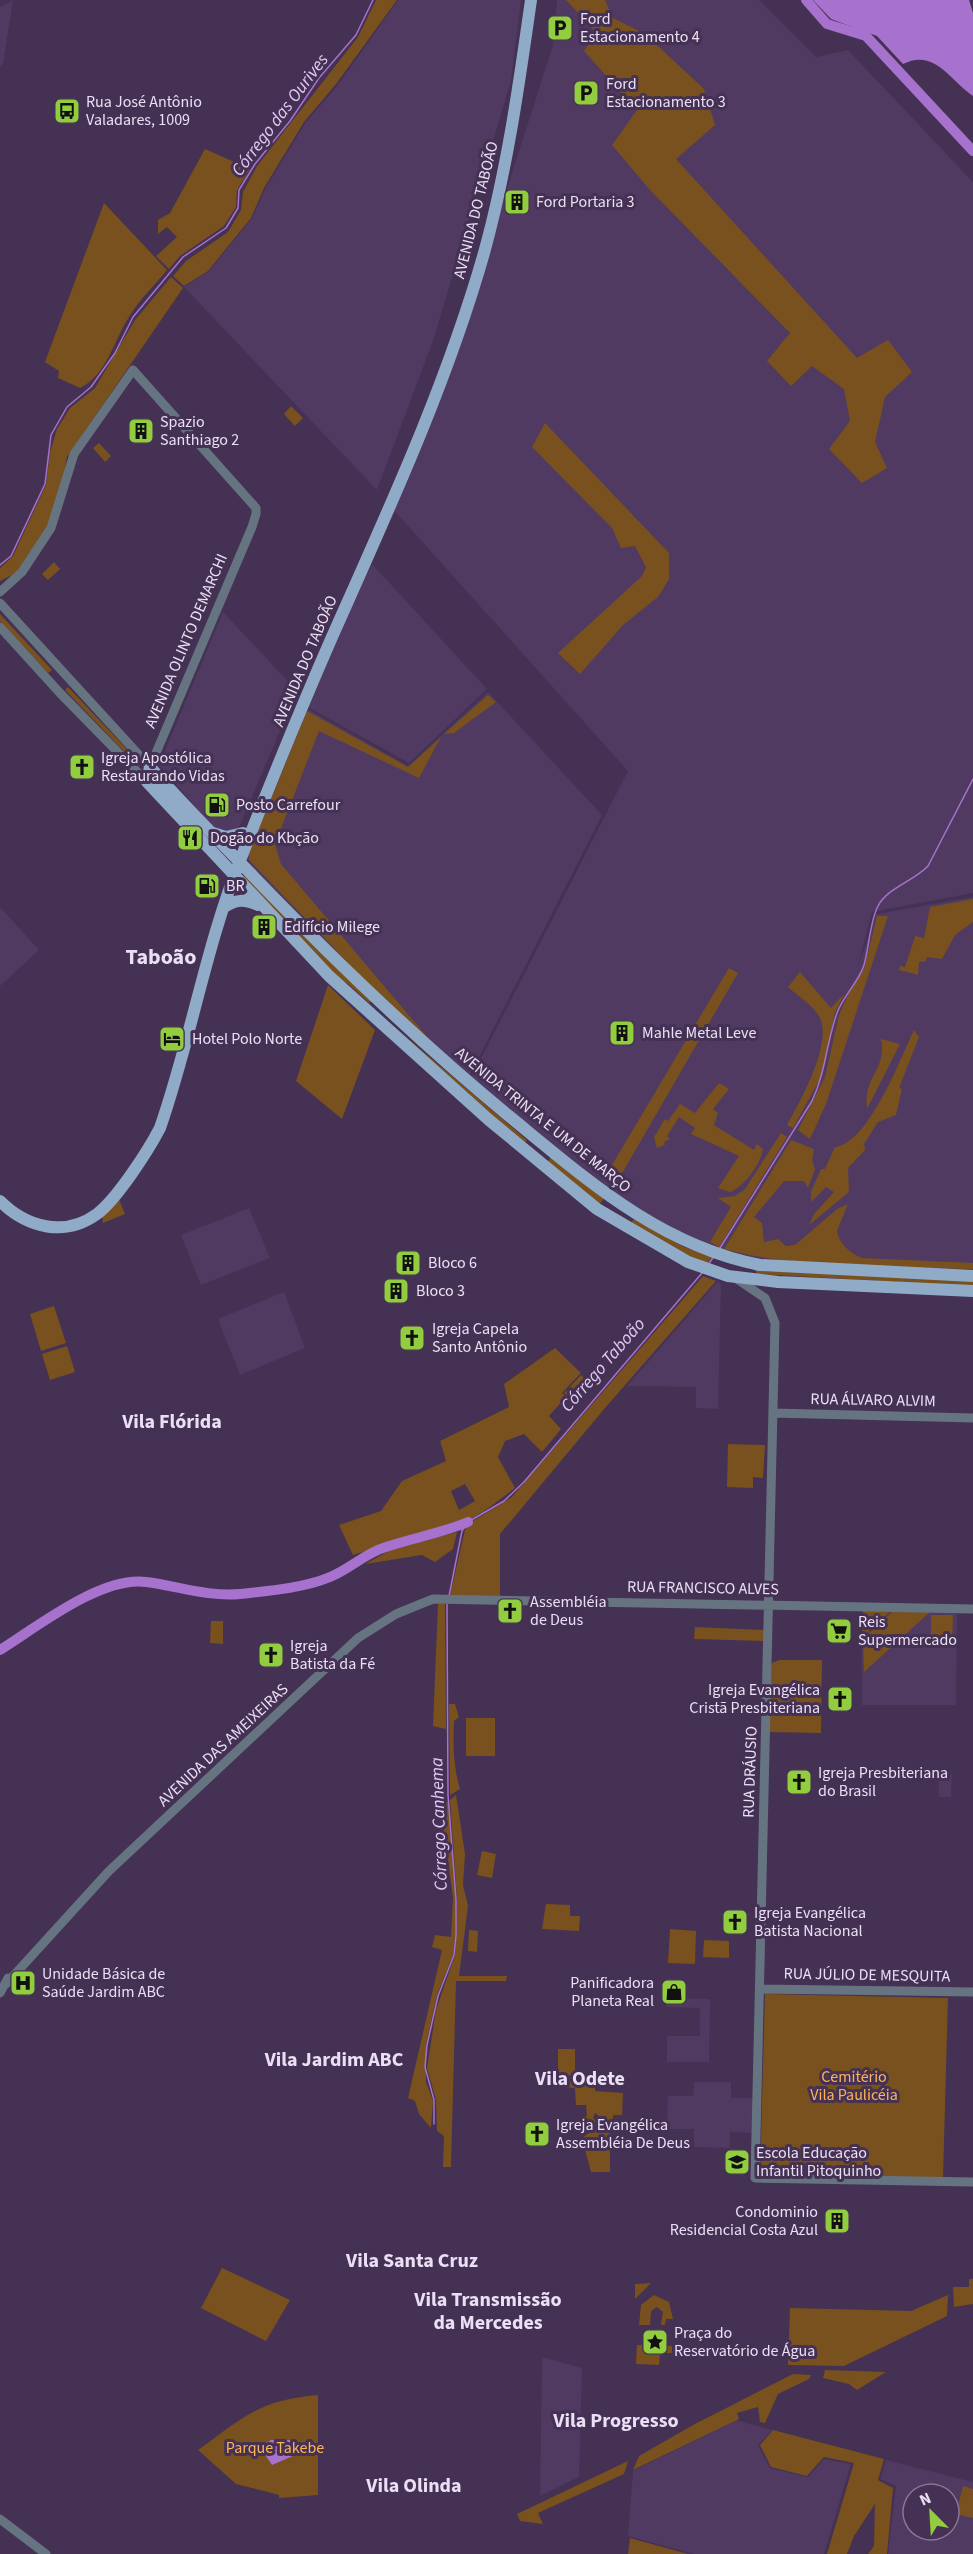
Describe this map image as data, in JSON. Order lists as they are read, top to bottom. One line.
{"streets":{"main road":["AVENIDA DO TABOÃO","AVENIDA OLINTO DEMARCHI","AVENIDA TRINTA E UM DE MARÇO"],"street":["RUA ÁLVARO ALVIM","RUA FRANCISCO ALVES","AVENIDA DAS AMEIXEIRAS","RUA DRÁUSIO","RUA JÚLIO DE MESQUITA"]},"crossings":[["AVENIDA DO TABOÃO","AVENIDA TRINTA E UM DE MARÇO"],["AVENIDA OLINTO DEMARCHI","AVENIDA TRINTA E UM DE MARÇO"],["AVENIDA TRINTA E UM DE MARÇO","RUA DRÁUSIO"],["RUA ÁLVARO ALVIM","RUA DRÁUSIO"],["RUA FRANCISCO ALVES","AVENIDA DAS AMEIXEIRAS"],["RUA FRANCISCO ALVES","RUA DRÁUSIO"],["RUA DRÁUSIO","RUA JÚLIO DE MESQUITA"]],"districts":["Taboão","Vila Flórida","Vila Jardim ABC","Vila Odete","Vila Santa Cruz","Vila Transmissão da Mercedes","Vila Progresso","Vila Olinda"],"water":["Córrego das Ourives","Córrego Taboão","Córrego Canhema"],"parks":["Cemitério Vila Paulicéia","Parque Takebe"],"places":{"parking":["Ford Estacionamento 4","Ford Estacionamento 3"],"bus stop":["Rua José Antônio Valadares, 1009"],"building":["Ford Portaria 3","Spazio Santhiago 2","Edifício Milege","Mahle Metal Leve","Bloco 6","Bloco 3","Condominio Residencial Costa Azul"],"church":["Igreja Apostólica Restaurando Vidas","Igreja Capela Santo Antônio","Assembléia de Deus","Igreja Batista da Fé","Igreja Evangélica Cristã Presbiteriana","Igreja Presbiteriana do Brasil","Igreja Evangélica Batista Nacional","Igreja Evangélica Assembléia De Deus"],"fuel station":["Posto Carrefour","BR"],"restaurant":["Dogão do Kbção"],"hotel":["Hotel Polo Norte"],"supermarket":["Reis Supermercado"],"hospital":["Unidade Básica de Saúde Jardim ABC"],"shop":["Panificadora Planeta Real"],"school or university":["Escola Educação Infantil Pitoquinho"],"place":["Praça do Reservatório de Água"]},"north":"top left"}
